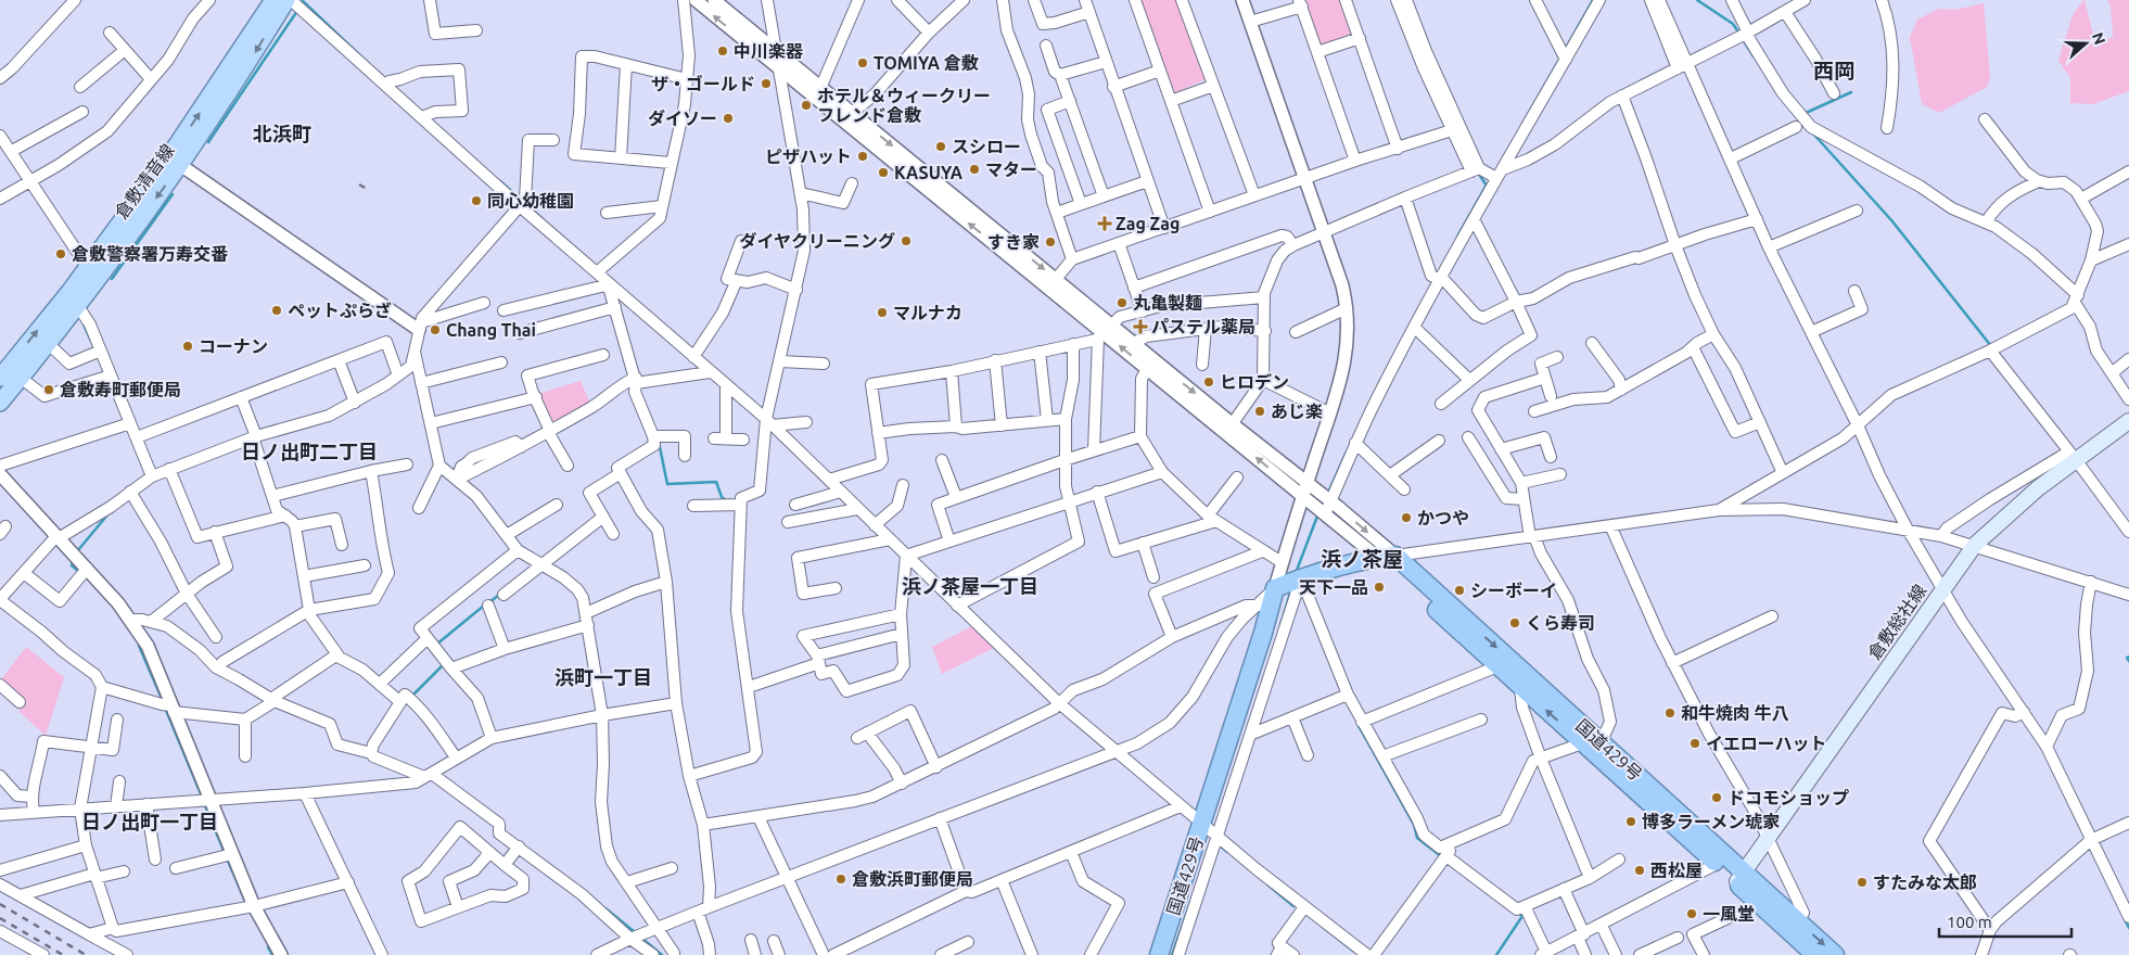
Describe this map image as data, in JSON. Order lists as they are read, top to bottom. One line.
{"streets":{"highway":["国道429号"],"main road":["倉敷清音線","倉敷総社線"]},"crossings":[["倉敷総社線","国道429号"]],"districts":["西岡","北浜町","日ノ出町二丁目","浜ノ茶屋","浜ノ茶屋一丁目","浜町一丁目","日ノ出町一丁目"],"places":{"other":["中川楽器","TOMIYA 倉敷","ザ・ゴールド","ホテル＆ウィークリー フレンド倉敷","ダイソー","スシロー","ピザハット","マター","KASUYA","同心幼稚園","ダイヤクリーニング","すき家","倉敷警察署万寿交番","丸亀製麺","ペットぷらざ","マルナカ","Chang Thai","コーナン","ヒロデン","倉敷寿町郵便局","あじ楽","かつや","天下一品","シーボーイ","くら寿司","和牛焼肉 牛八","イエローハット","ドコモショップ","博多ラーメン琥家","西松屋","倉敷浜町郵便局","すたみな太郎","一風堂"],"health":["Zag Zag","パステル薬局"]},"scale_bar":"100 m","north":"right"}
